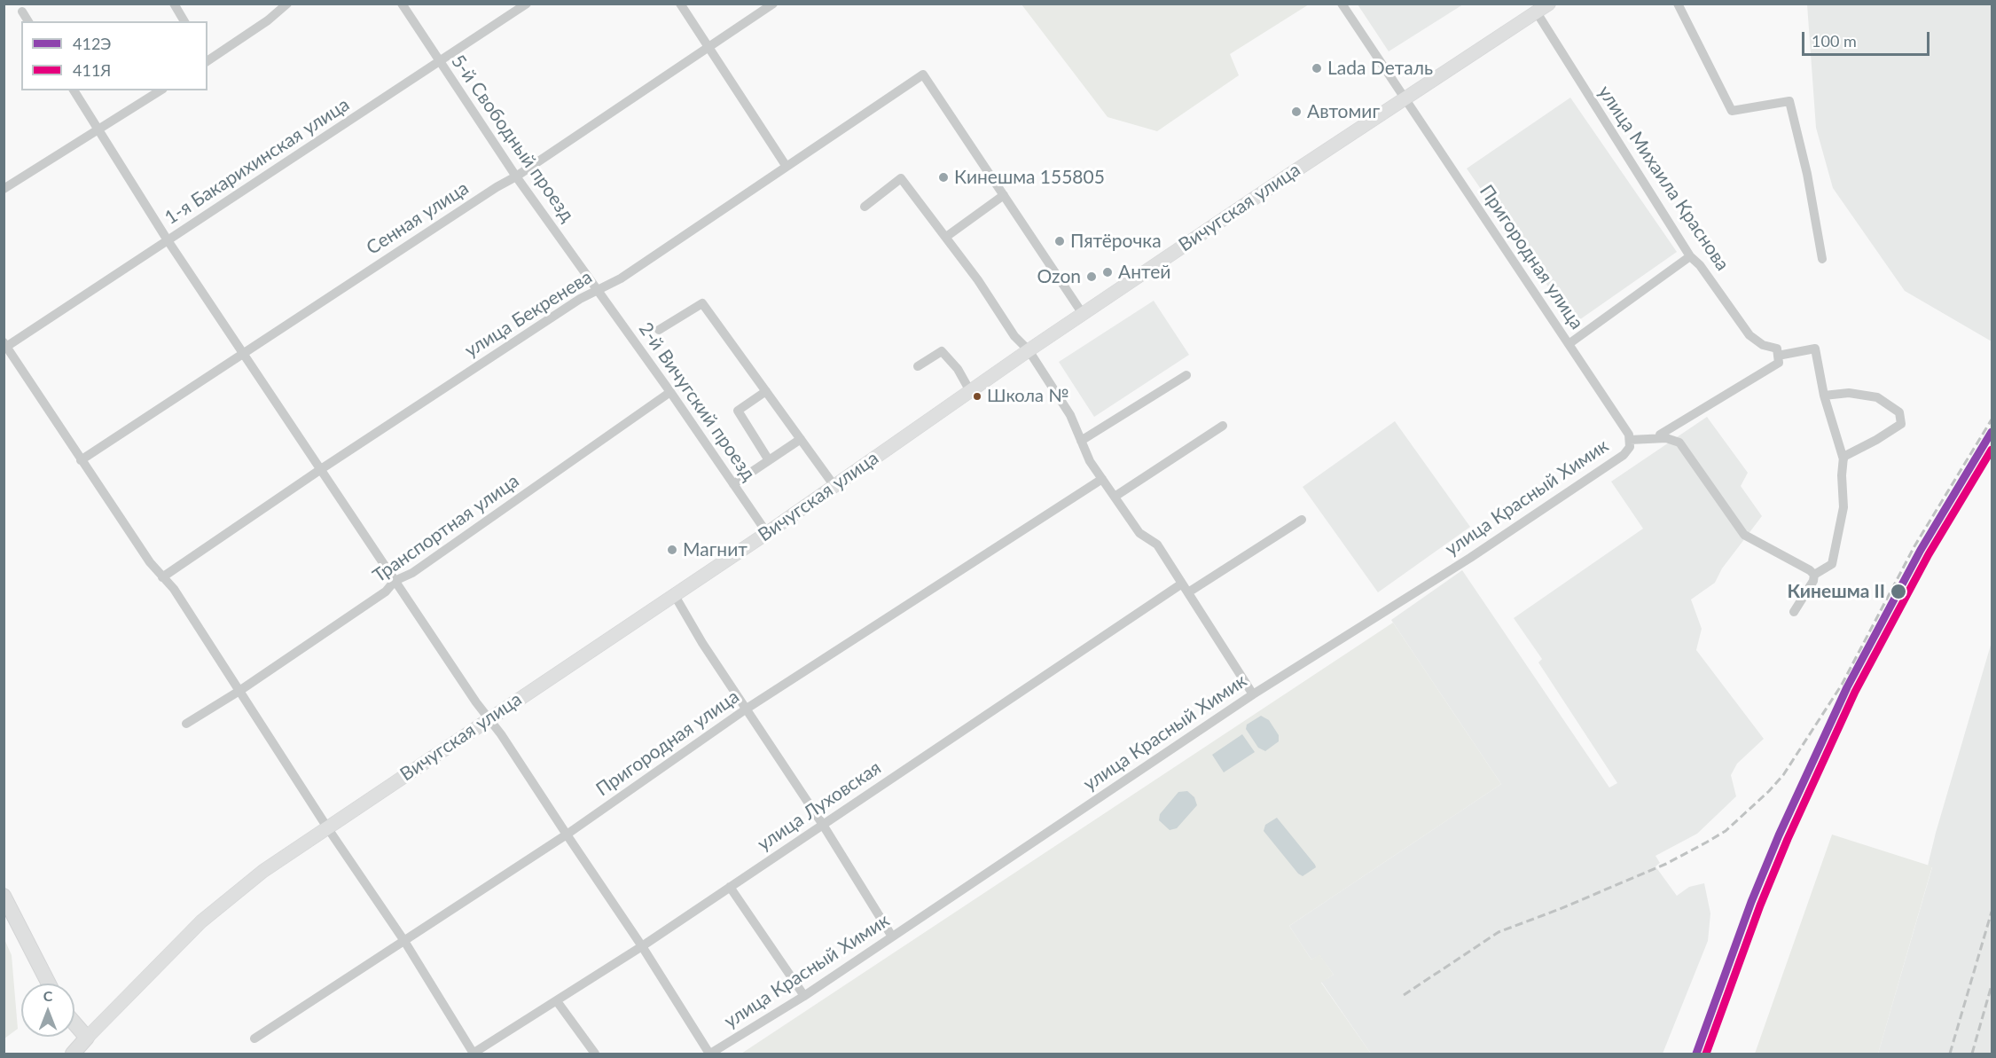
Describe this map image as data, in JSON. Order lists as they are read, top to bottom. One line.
{"streets":{"main road":["Вичугская улица"],"street":["5-й Свободный проезд","1-я Бакарихинская улица","улица Михаила Краснова","Сенная улица","Пригородная улица","улица Бекренева","2-й Вичугский проезд","улица Красный Химик","Транспортная улица","улица Луховская"]},"crossings":[["5-й Свободный проезд","1-я Бакарихинская улица"],["5-й Свободный проезд","Сенная улица"],["5-й Свободный проезд","улица Бекренева"],["5-й Свободный проезд","2-й Вичугский проезд"],["улица Михаила Краснова","Вичугская улица"],["Вичугская улица","Пригородная улица"],["Вичугская улица","2-й Вичугский проезд"],["Пригородная улица","улица Красный Химик"],["улица Бекренева","2-й Вичугский проезд"],["2-й Вичугский проезд","Транспортная улица"]],"places":["Lada Dеталь","Автомиг","Кинешма 155805","Пятёрочка","Антей","Ozon","Школа №","Магнит","Кинешма II"],"lines":["transit line 412Э","transit line 411Я"],"legend":["412Э","411Я"],"scale_bar":"100 m","north":"top"}
